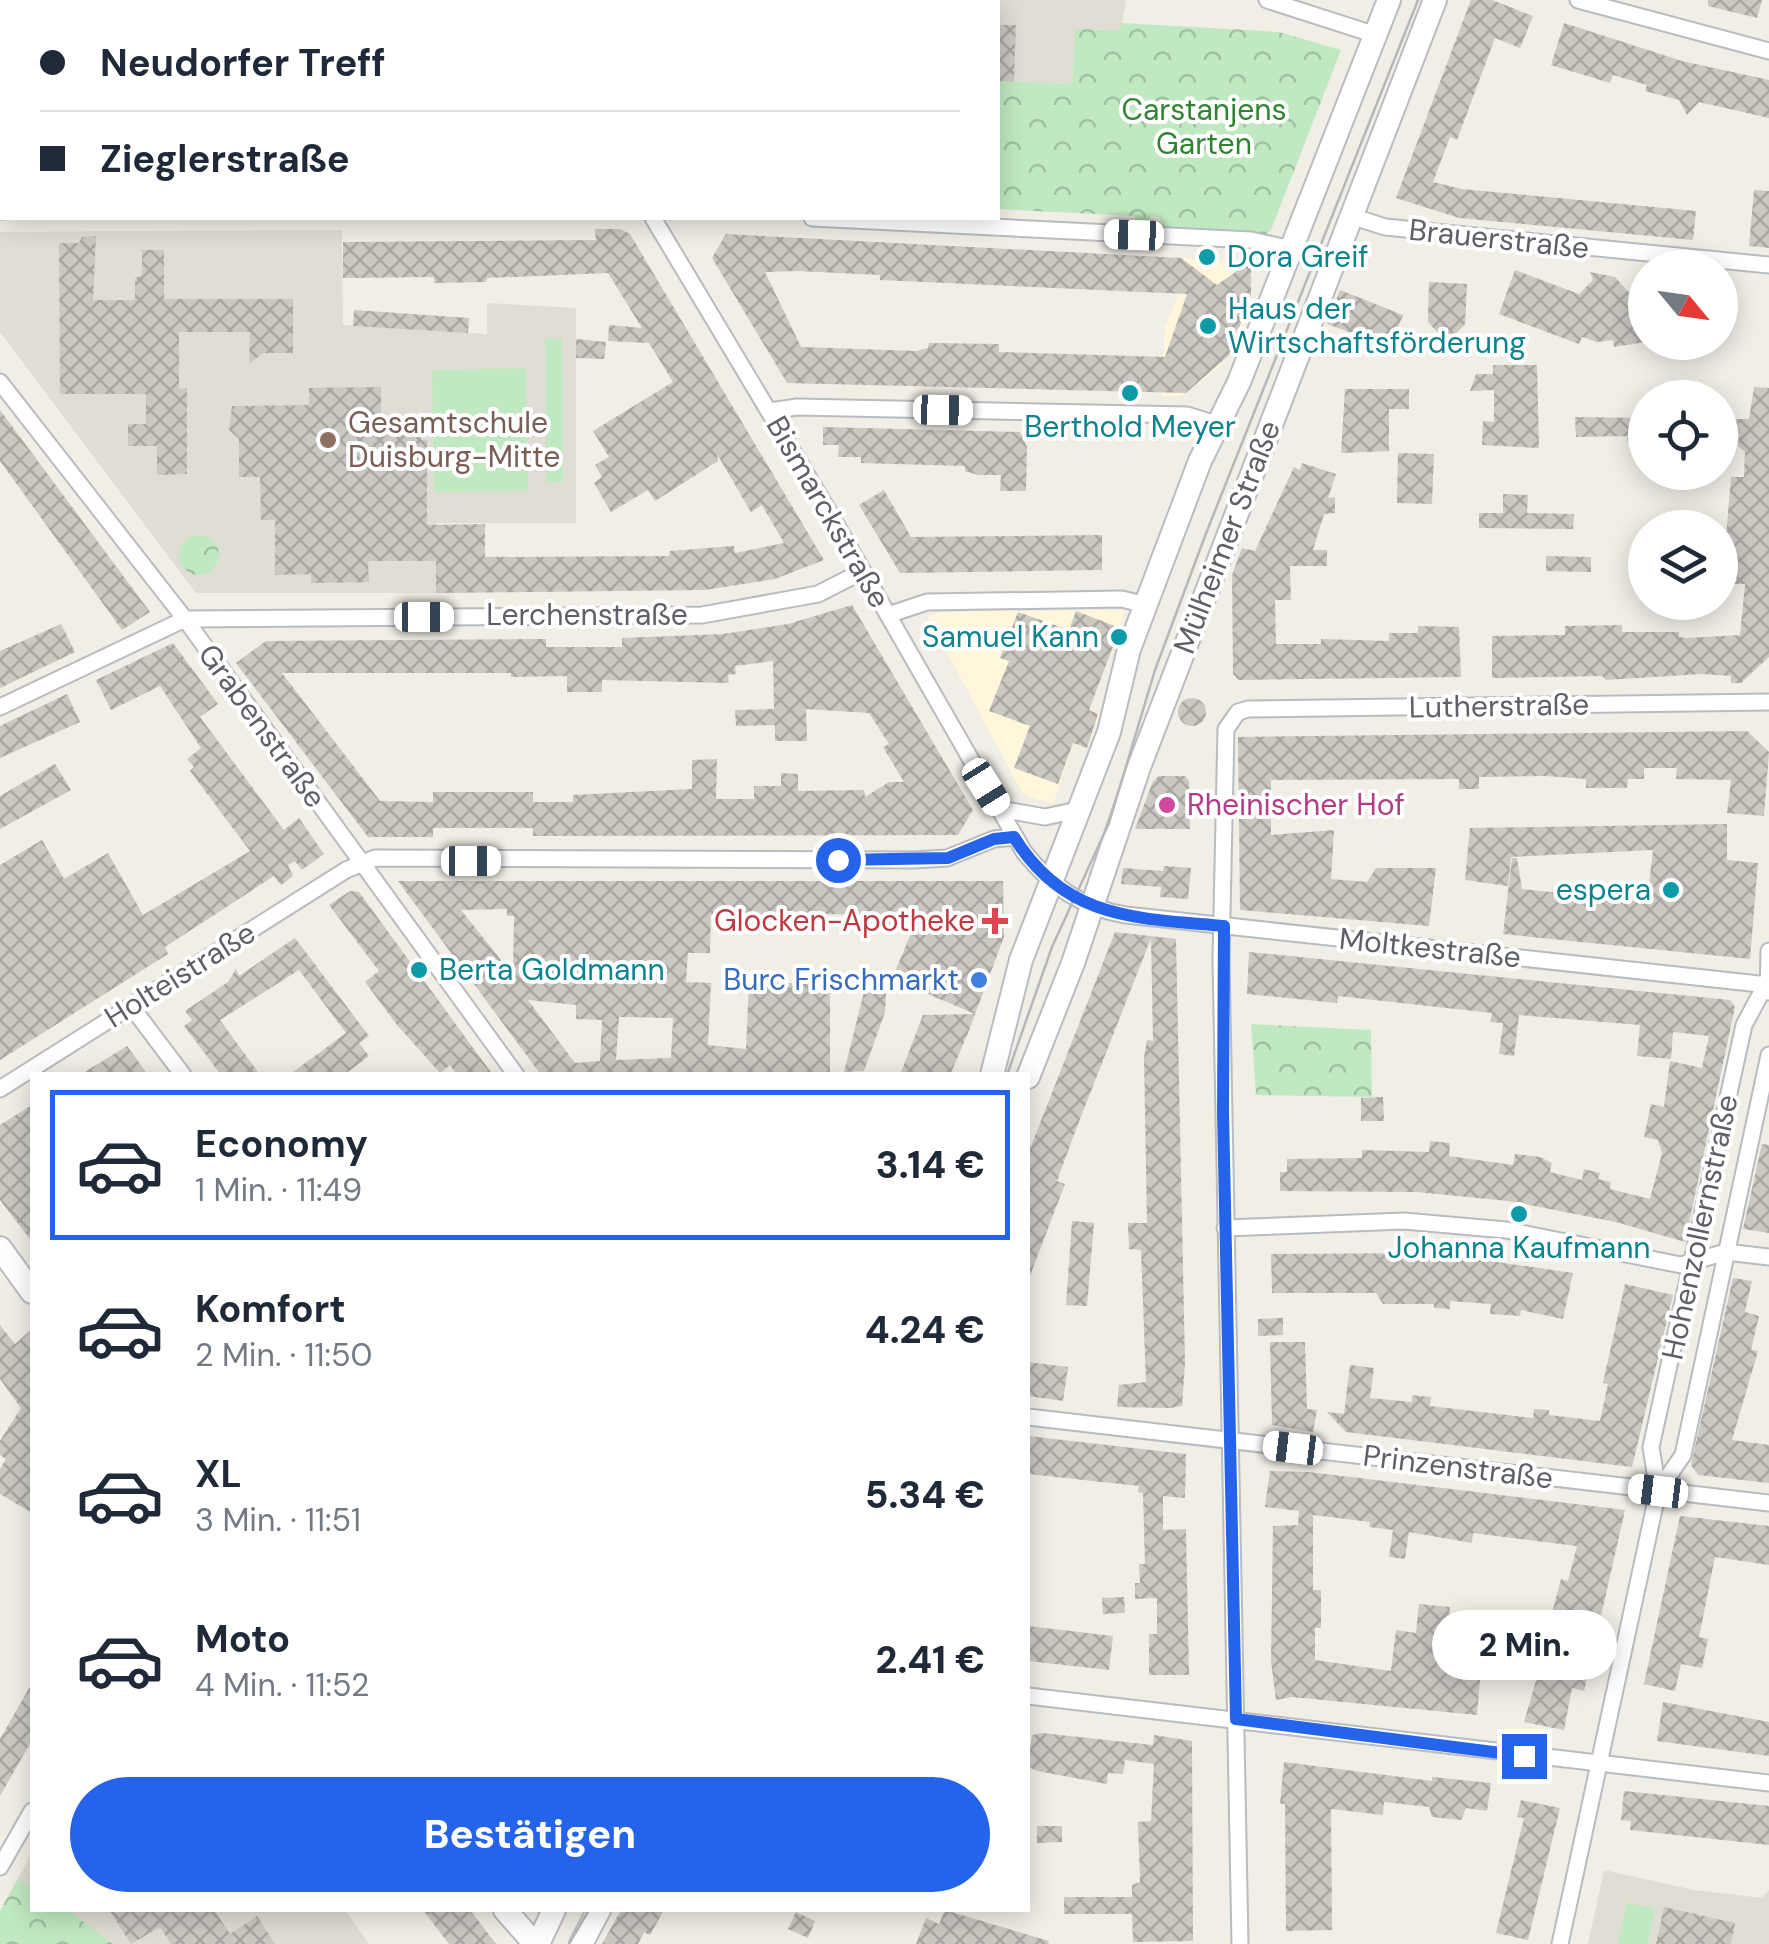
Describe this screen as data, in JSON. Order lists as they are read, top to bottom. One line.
{"streets":{"main road":["Mülheimer Straße"],"street":["Brauerstraße","Bismarckstraße","Lerchenstraße","Lutherstraße","Grabenstraße","Moltkestraße","Holteistraße","Hohenzollernstraße","Prinzenstraße"]},"crossings":[["Brauerstraße","Mülheimer Straße"],["Bismarckstraße","Mülheimer Straße"],["Bismarckstraße","Lerchenstraße"],["Bismarckstraße","Moltkestraße"],["Mülheimer Straße","Moltkestraße"],["Lerchenstraße","Grabenstraße"],["Lutherstraße","Moltkestraße"],["Grabenstraße","Holteistraße"],["Moltkestraße","Hohenzollernstraße"],["Hohenzollernstraße","Prinzenstraße"]],"parks":["Carstanjens Garten"],"places":{"other":["Dora Greif","Haus der Wirtschaftsförderung","Berthold Meyer","Gesamtschule Duisburg-Mitte","Samuel Kann","Rheinischer Hof","espera","Berta Goldmann","Burc Frischmarkt","Johanna Kaufmann"],"health":["Glocken-Apotheke"]},"north":"bottom right","page":{"banner":["Neudorfer Treff","Zieglerstraße"],"list":[{"name":"Economy","note":"1 Min. · 11:49","value":"3.14 €"},{"name":"Komfort","note":"2 Min. · 11:50","value":"4.24 €"},{"name":"XL","note":"3 Min. · 11:51","value":"5.34 €"},{"name":"Moto","note":"4 Min. · 11:52","value":"2.41 €"}],"bubble":"2 Min.","buttons":"Bestätigen"}}
